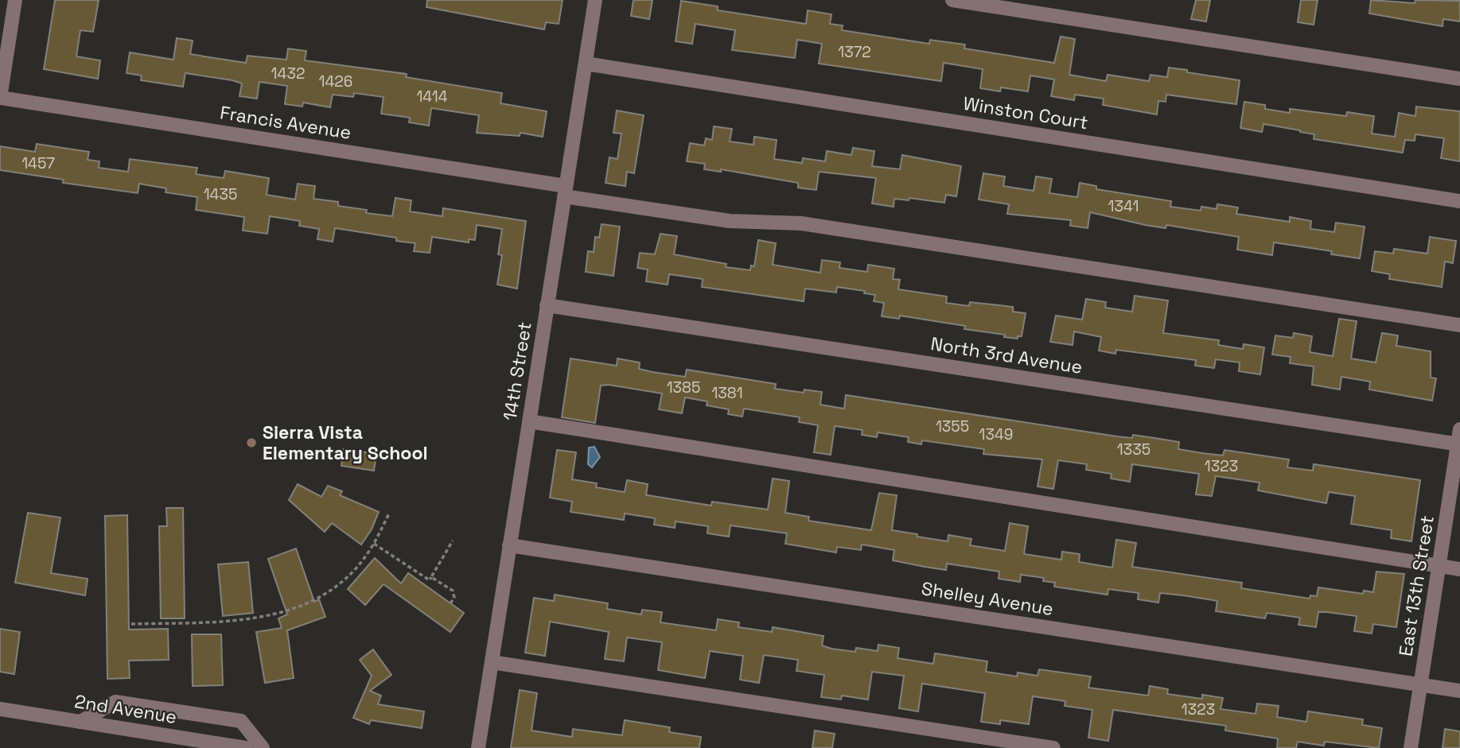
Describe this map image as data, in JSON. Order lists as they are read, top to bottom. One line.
{"streets":{"street":["Winston Court","Francis Avenue","North 3rd Avenue","14th Street","East 13th Street","Shelley Avenue","2nd Avenue"]},"crossings":[["Winston Court","14th Street"],["Francis Avenue","14th Street"],["North 3rd Avenue","14th Street"],["North 3rd Avenue","East 13th Street"],["14th Street","Shelley Avenue"],["East 13th Street","Shelley Avenue"]],"places":["Sierra Vista Elementary School"],"house_numbers":["1372","1432","1426","1414","1457","1435","1341","1385","1381","1355","1349","1335","1323","1323"]}
